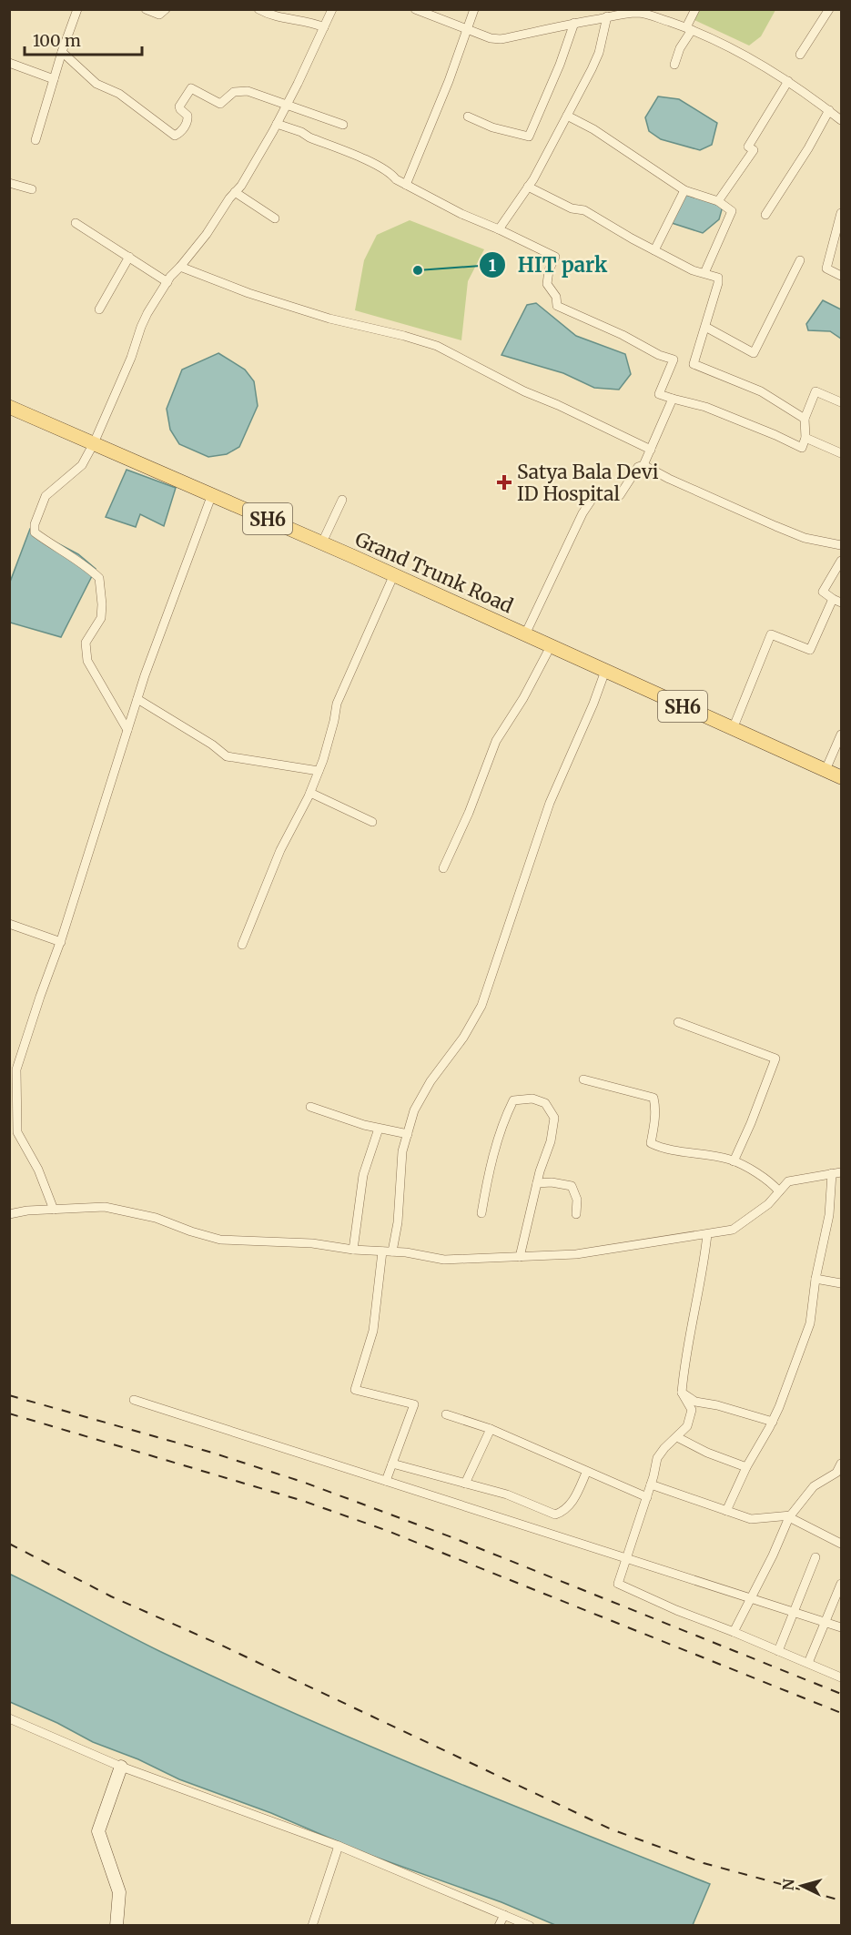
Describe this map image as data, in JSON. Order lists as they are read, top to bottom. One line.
{"streets":{"main road":["SH6","Grand Trunk Road"]},"places":{"other":["HIT park"],"health":["Satya Bala Devi ID Hospital"]},"scale_bar":"100 m","north":"left"}
